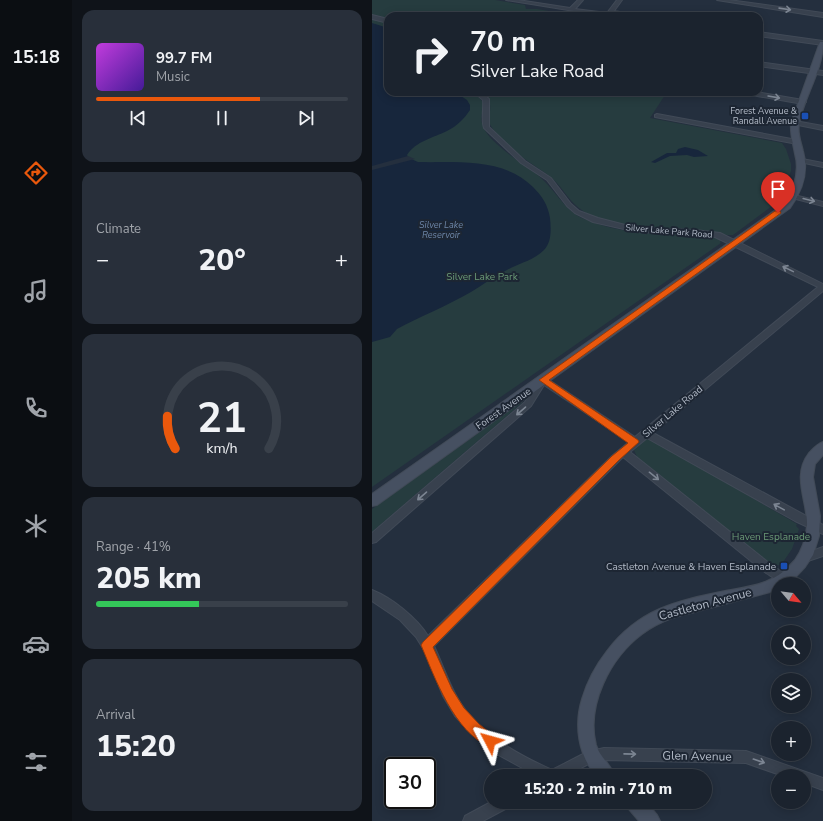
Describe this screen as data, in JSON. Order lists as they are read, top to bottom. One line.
{"streets":{"main road":["Forest Avenue","Castleton Avenue"],"street":["Silver Lake Park Road","Silver Lake Road","Glen Avenue"]},"crossings":[["Silver Lake Park Road","Forest Avenue"],["Castleton Avenue","Glen Avenue"]],"one_way":["Glen Avenue"],"water":["Silver Lake Reservoir"],"parks":["Silver Lake Park","Haven Esplanade"],"places":{"transit":["Forest Avenue & Randall Avenue","Castleton Avenue & Haven Esplanade"]},"north":"bottom right","page":{"tabs":"15:18","turn":["70 m","Silver Lake Road"],"song":["99.7 FM","Music"],"tile":["Climate",["Range · 41%","205 km"],["Arrival","15:20"]],"heat":["−","20°","+"],"map_buttons":["+","−"],"limit":"30","trip":"15:20 · 2 min · 710 m","gauge":["21","km/h"]}}
